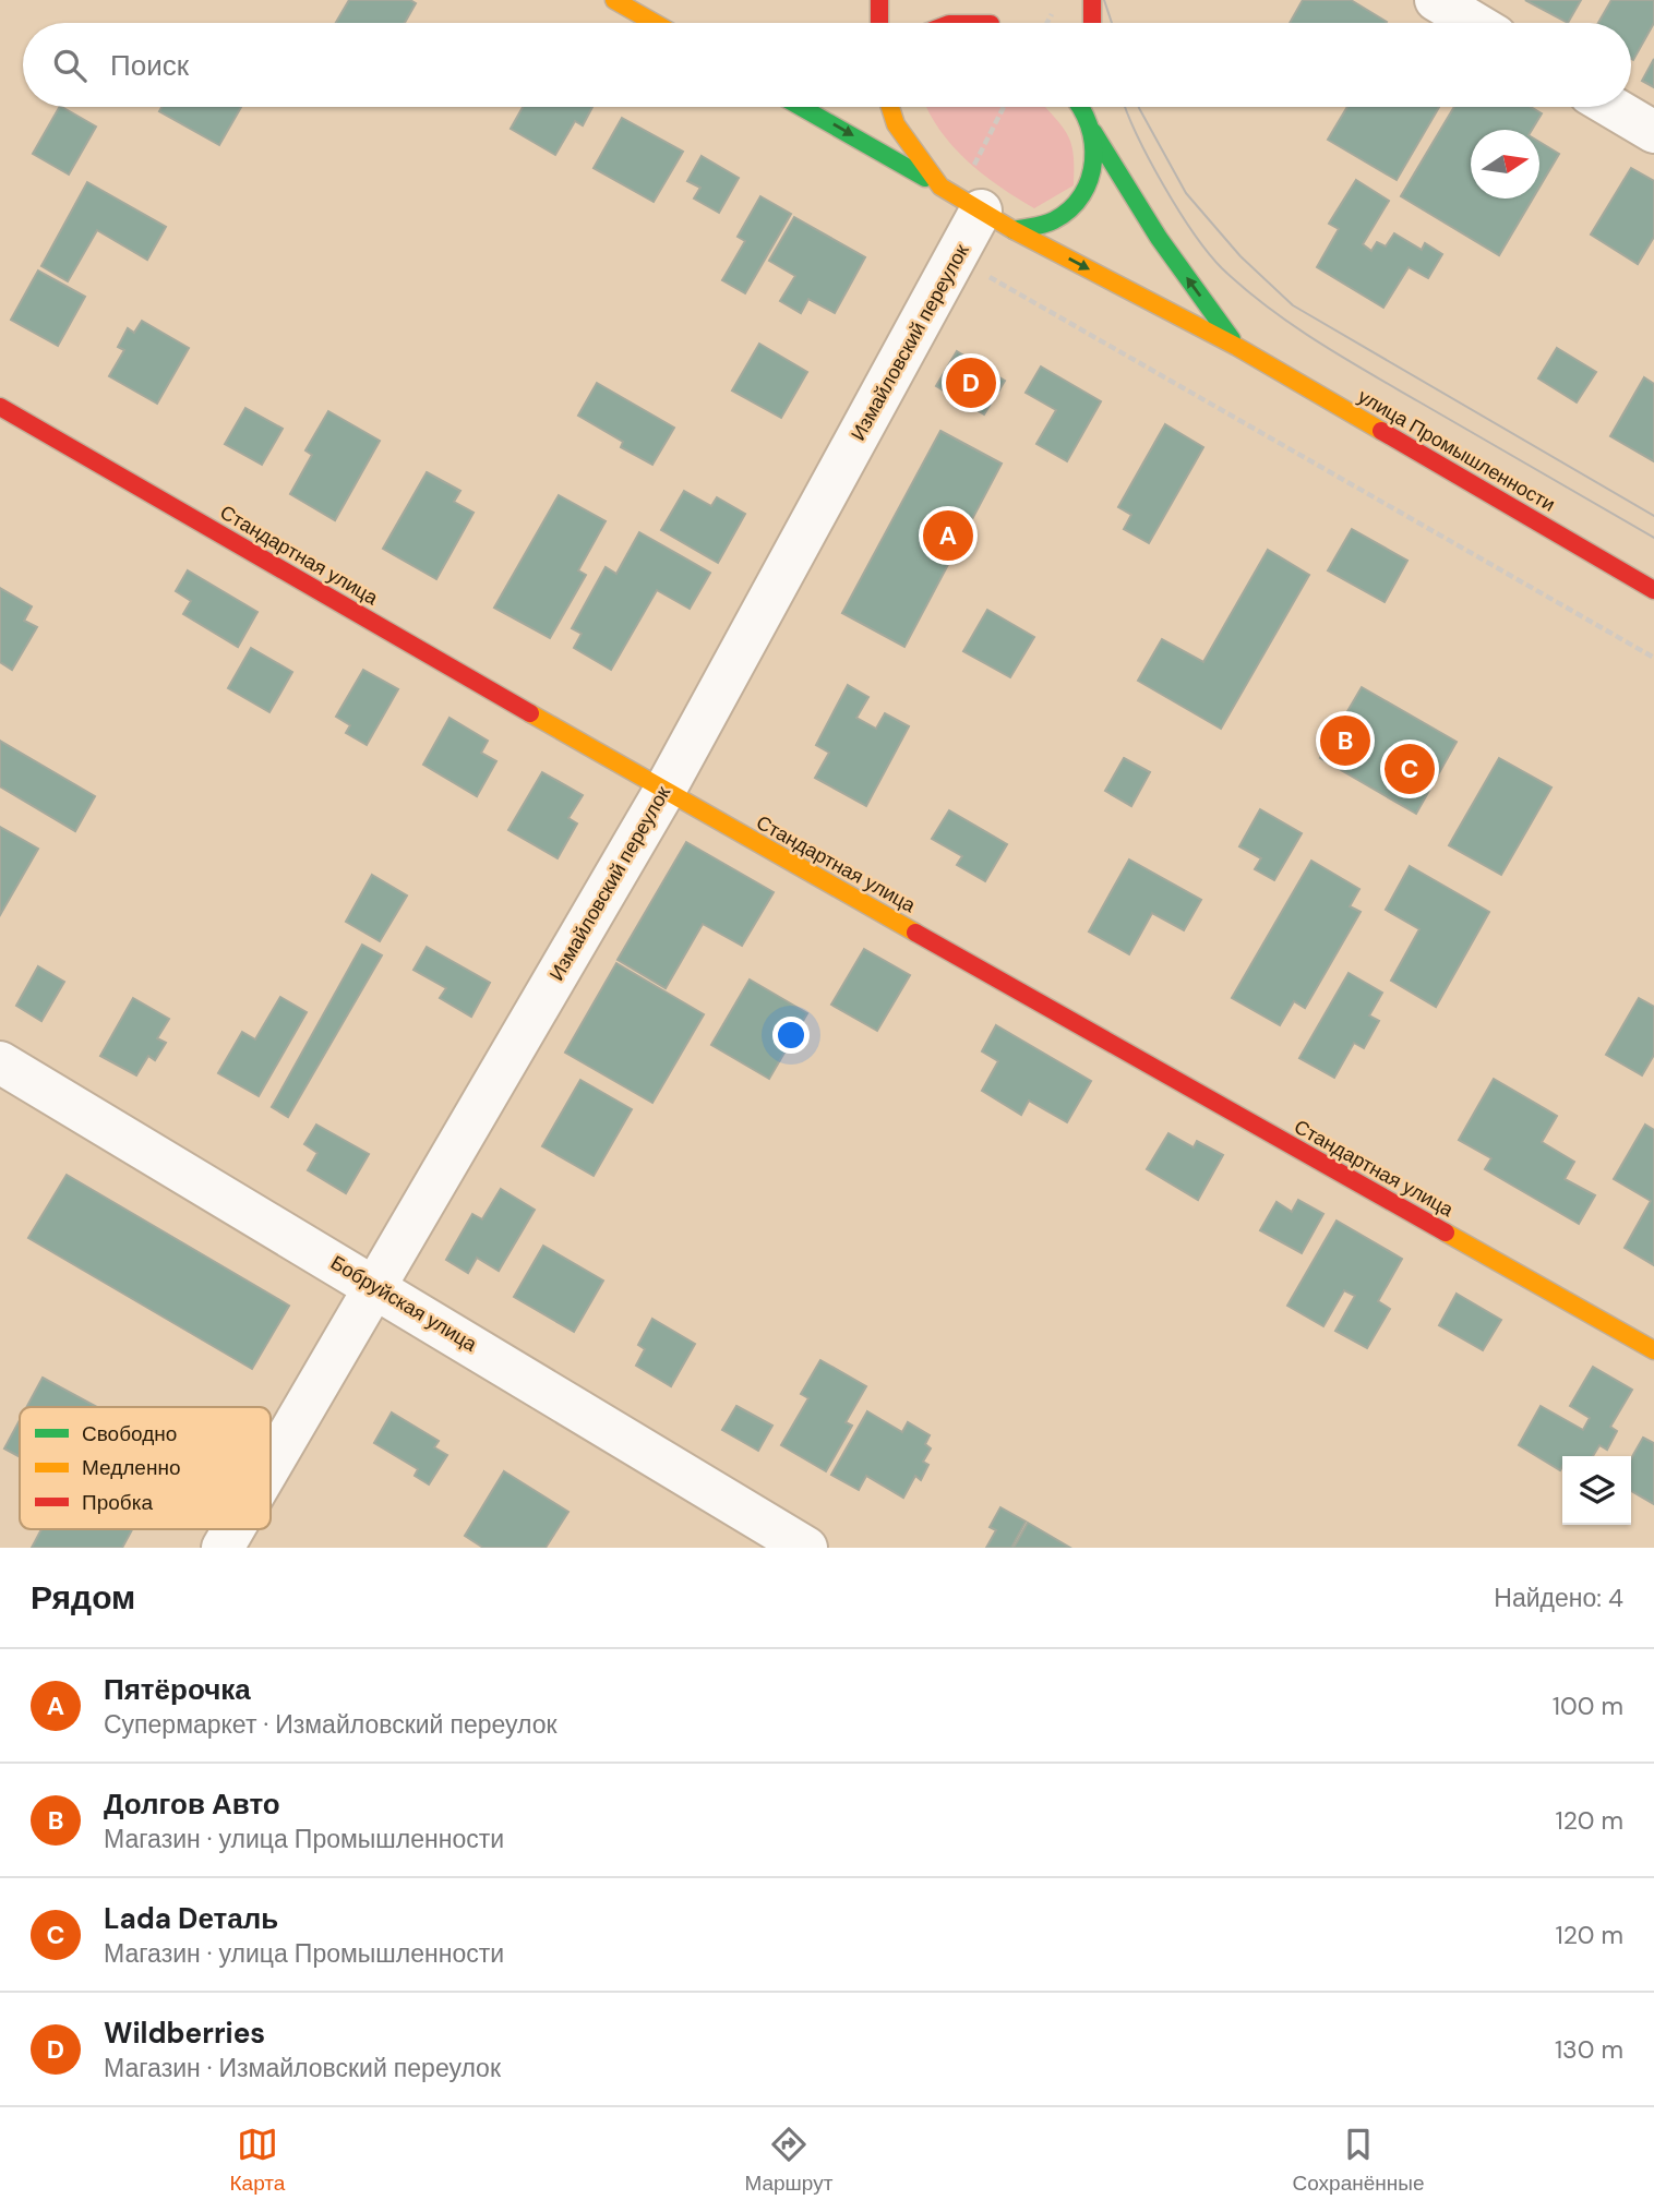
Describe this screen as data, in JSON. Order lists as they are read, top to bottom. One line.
{"streets":{"street":["Измайловский переулок","улица Промышленности","Стандартная улица","Бобруйская улица"]},"crossings":[["Измайловский переулок","улица Промышленности"],["Измайловский переулок","Стандартная улица"],["Измайловский переулок","Бобруйская улица"]],"legend":["Свободно","Медленно","Пробка"],"north":"right","page":{"search":"Поиск","pins":["D","A","B","C"],"heading":["Рядом","Найдено: 4"],"list":[{"mark":"A","name":"Пятёрочка","note":"Супермаркет · Измайловский переулок","value":"100 m"},{"mark":"B","name":"Долгов Авто","note":"Магазин · улица Промышленности","value":"120 m"},{"mark":"C","name":"Lada Dеталь","note":"Магазин · улица Промышленности","value":"120 m"},{"mark":"D","name":"Wildberries","note":"Магазин · Измайловский переулок","value":"130 m"}],"nav":["Карта","Маршрут","Сохранённые"]}}
